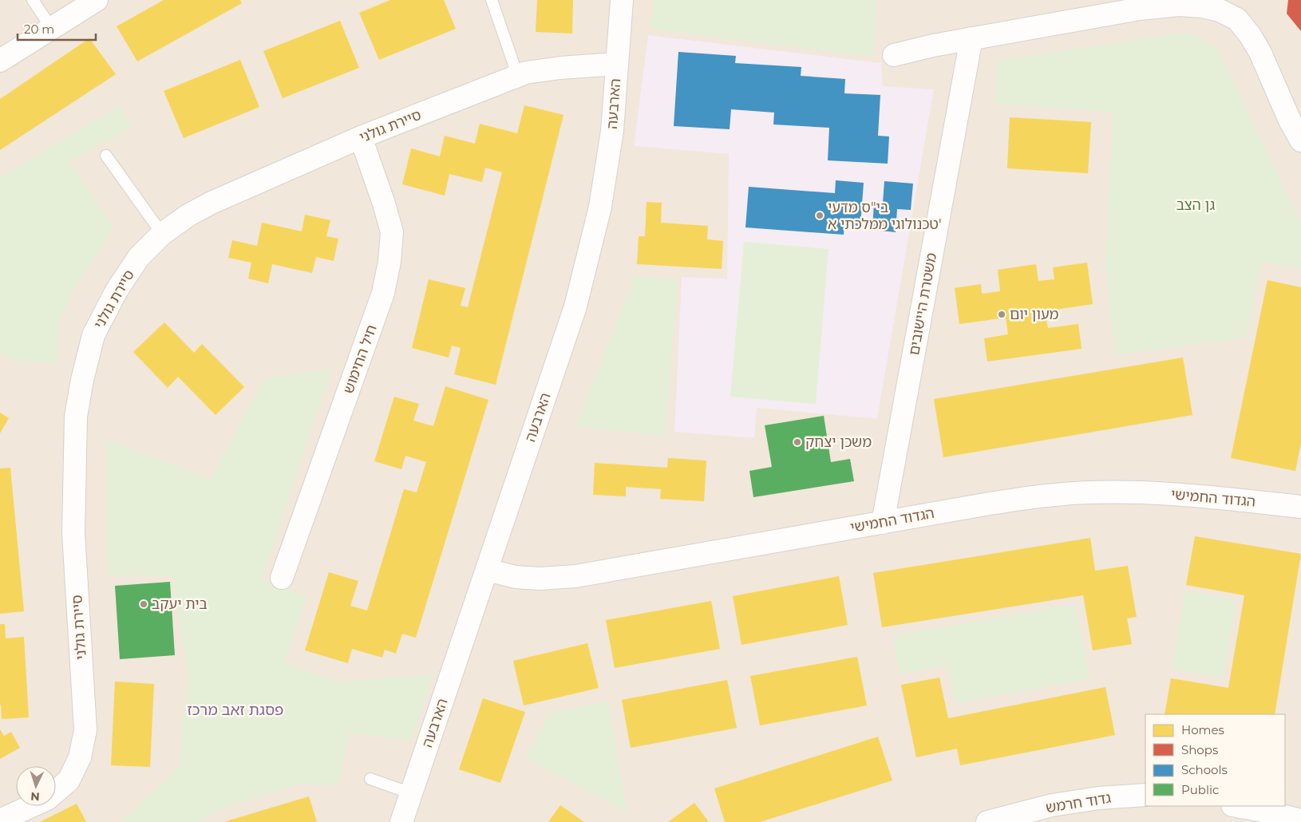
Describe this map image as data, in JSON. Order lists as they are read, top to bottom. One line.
{"streets":{"street":["הארבעה","סיירת גולני","משטרת היישובים","חיל החימוש","הגדוד החמישי","גדוד חרמש"]},"crossings":[["הארבעה","סיירת גולני"],["הארבעה","הגדוד החמישי"],["סיירת גולני","חיל החימוש"],["משטרת היישובים","הגדוד החמישי"]],"districts":["פסגת זאב מרכז"],"parks":["גן הצב"],"places":["בי\"ס מדעי טכנולוגי ממלכתי א'","מעון יום","משכן יצחק","בית יעקב"],"legend":["Homes","Shops","Schools","Public"],"scale_bar":"20 m","north":"bottom"}
